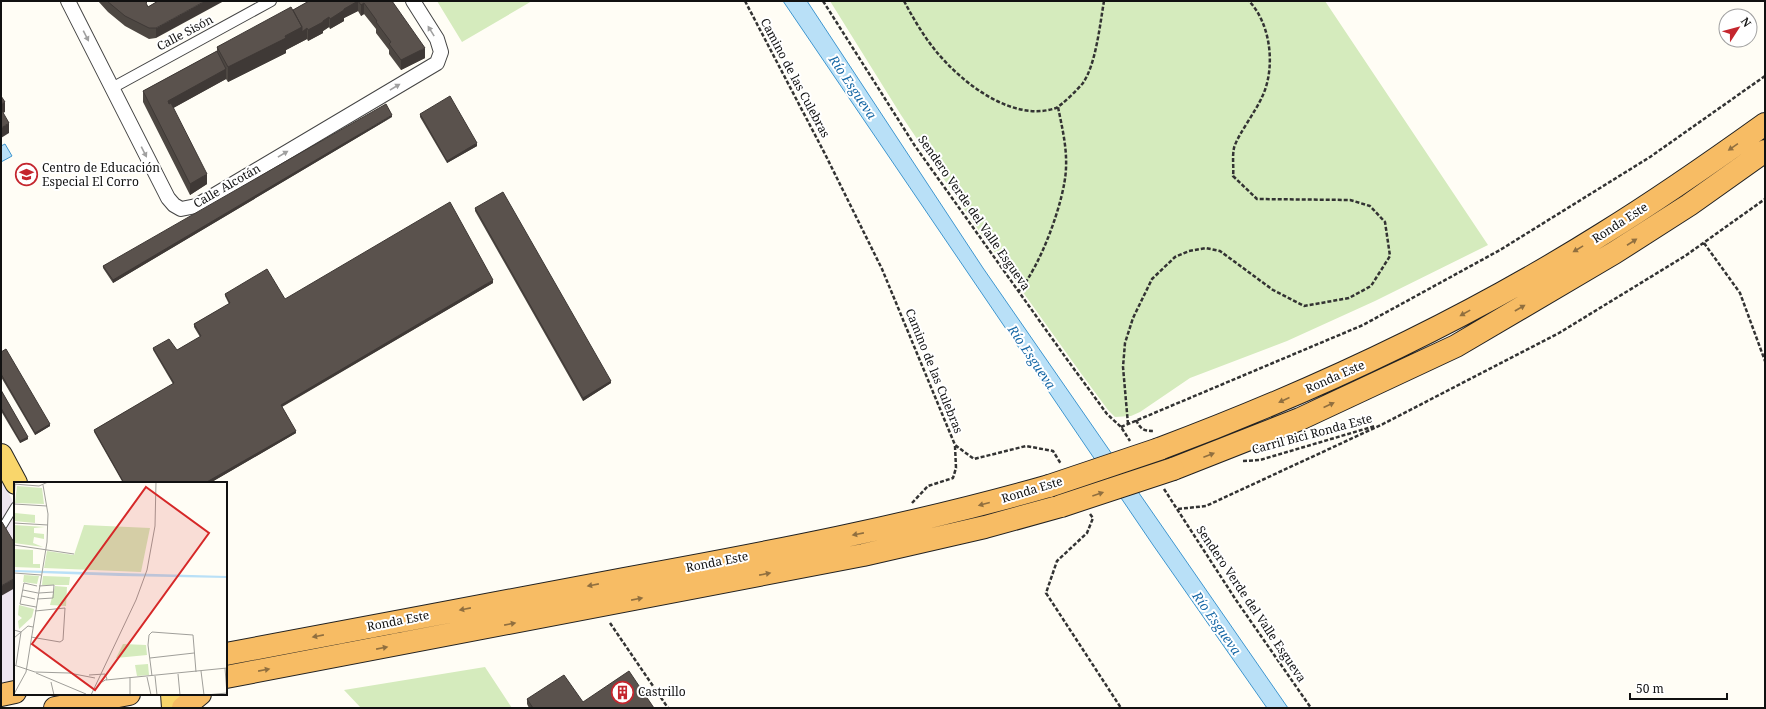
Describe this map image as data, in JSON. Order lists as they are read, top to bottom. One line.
{"streets":{"highway":["Ronda Este"],"street":["Calle Sisón","Calle Alcotán"],"path":["Camino de las Culebras","Sendero Verde del Valle Esgueva","Carril Bici Ronda Este"]},"crossings":[["Calle Sisón","Calle Alcotán"],["Sendero Verde del Valle Esgueva","Carril Bici Ronda Este"]],"water":["Río Esgueva"],"places":{"school or university":["Centro de Educación Especial El Corro"],"building":["Castrillo"]},"scale_bar":"50 m","north":"top right"}
